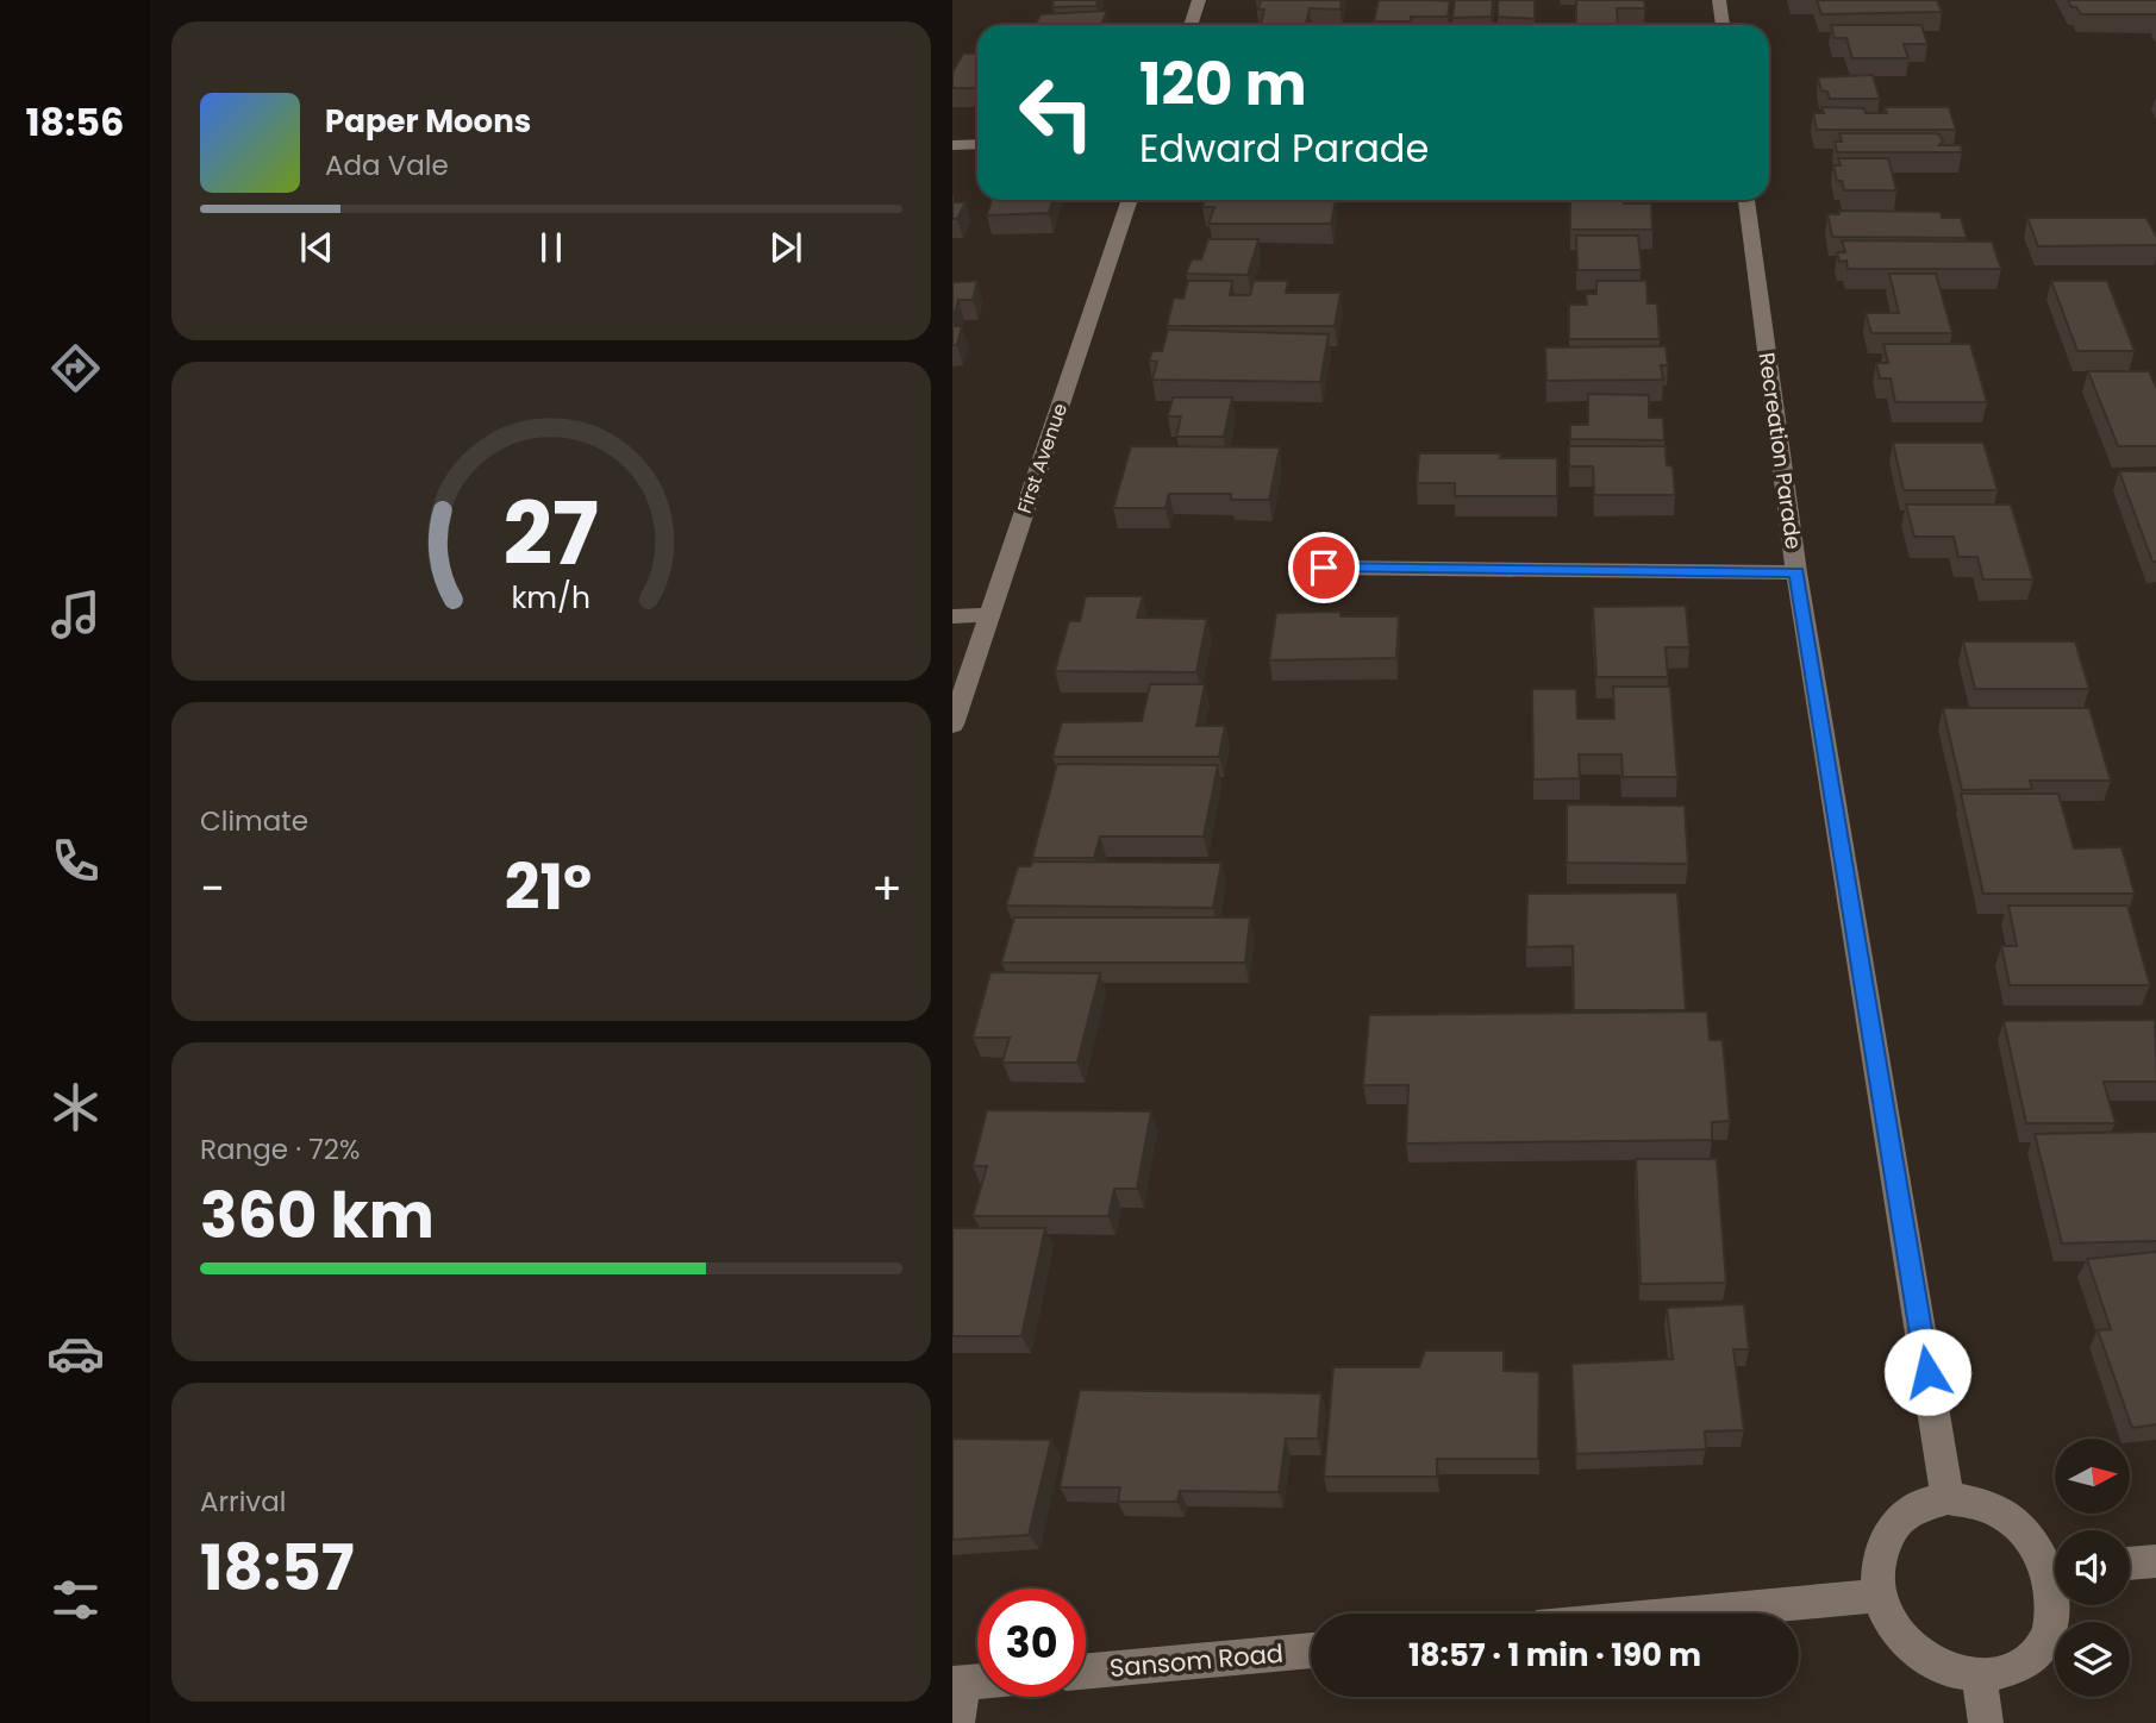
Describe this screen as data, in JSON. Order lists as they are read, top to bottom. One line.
{"streets":{"street":["Recreation Parade","First Avenue","Sansom Road"]},"north":"right","page":{"tabs":"18:56","turn":["120 m","Edward Parade"],"song":["Paper Moons","Ada Vale"],"tile":["Climate",["Range · 72%","360 km"],["Arrival","18:57"]],"heat":["−","21°","+"],"limit":"30","trip":"18:57 · 1 min · 190 m","gauge":["27","km/h"]}}
